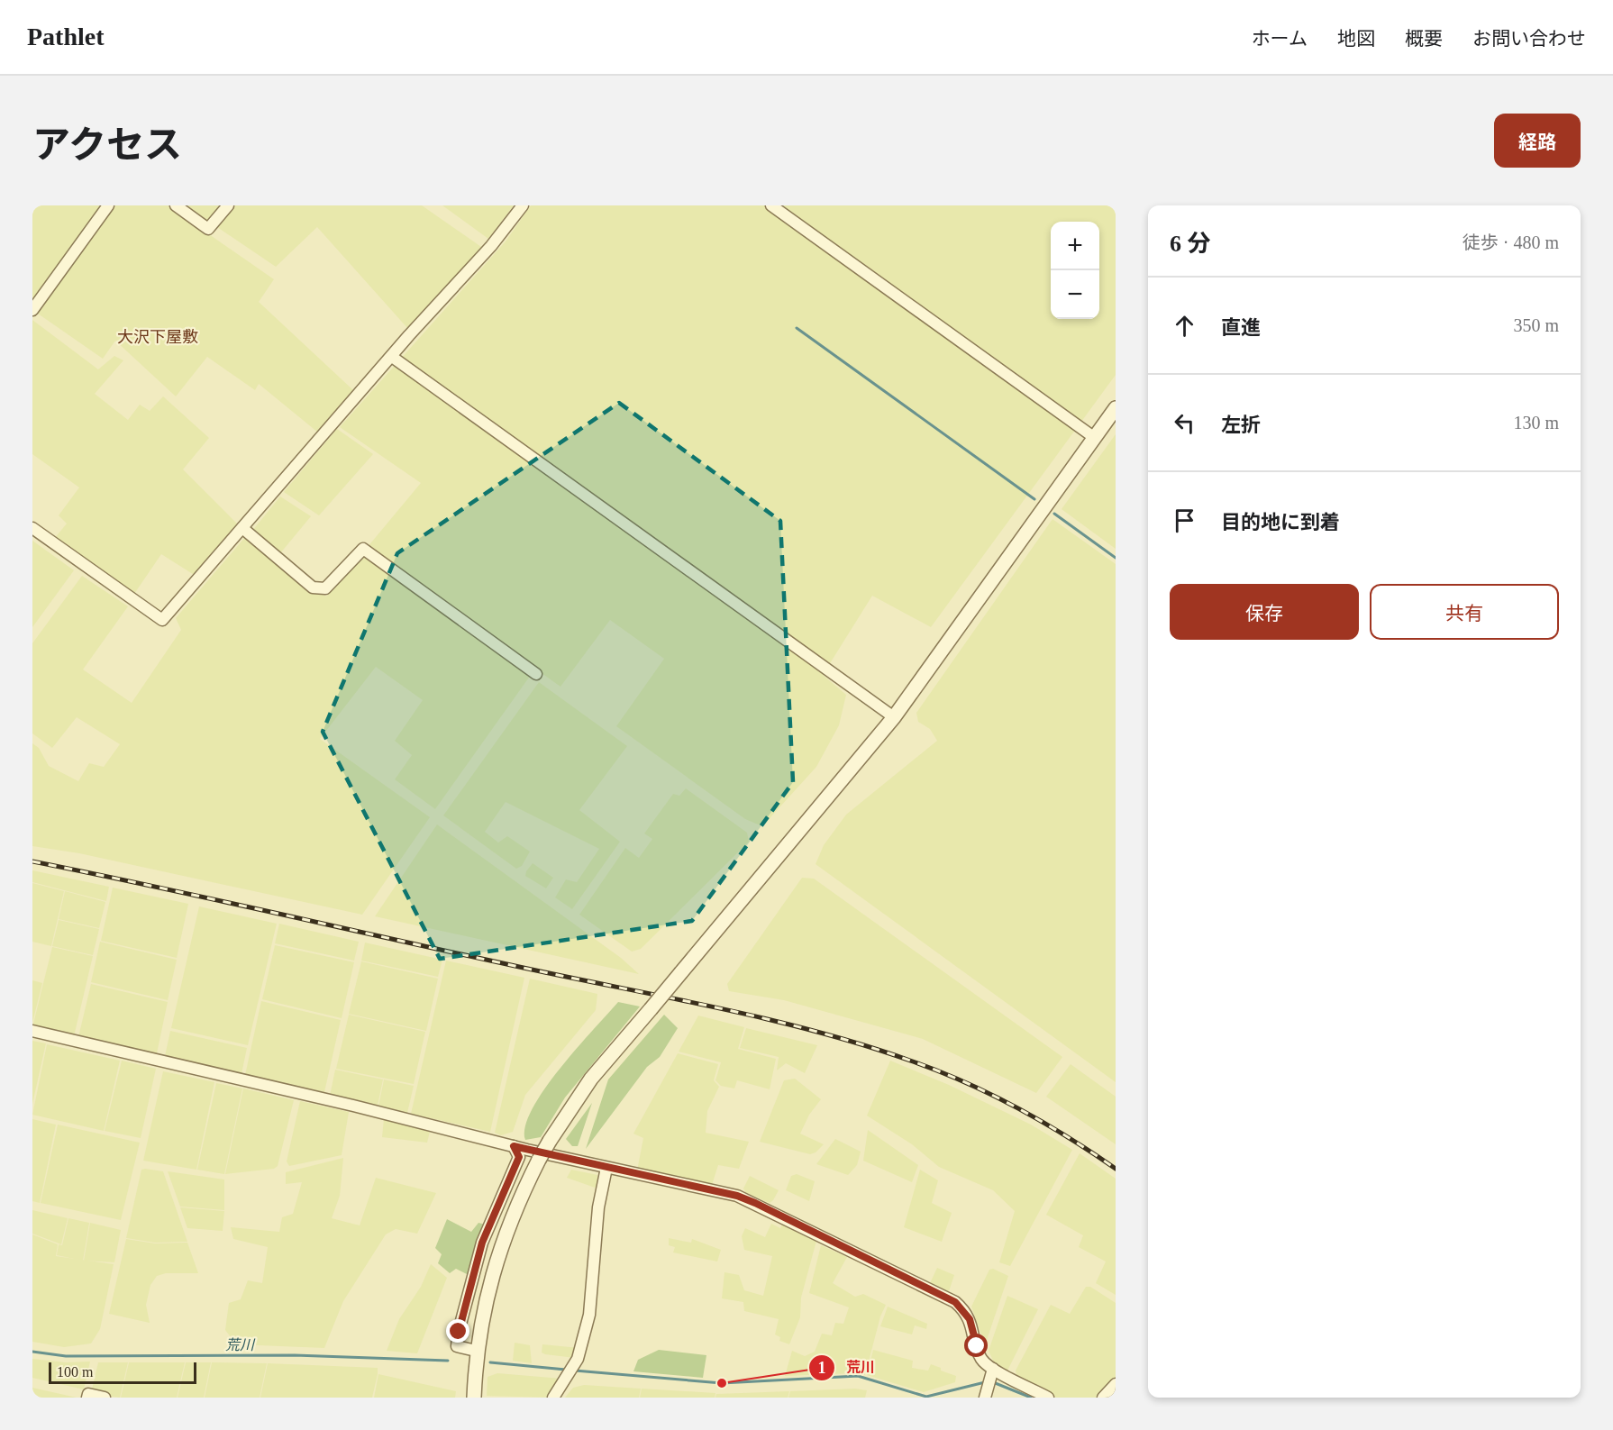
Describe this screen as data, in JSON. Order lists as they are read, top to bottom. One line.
{"districts":["大沢下屋敷"],"water":["荒川"],"places":["荒川"],"scale_bar":"100 m","page":{"header":"Pathlet","nav":["ホーム","地図","概要","お問い合わせ"],"title":"アクセス","buttons":["経路",["保存","共有"]],"heading":["6 分","徒歩 · 480 m"],"map_buttons":["+","−"],"list":[["直進","350 m"],["左折","130 m"],"目的地に到着"],"scale":"100 m"}}
